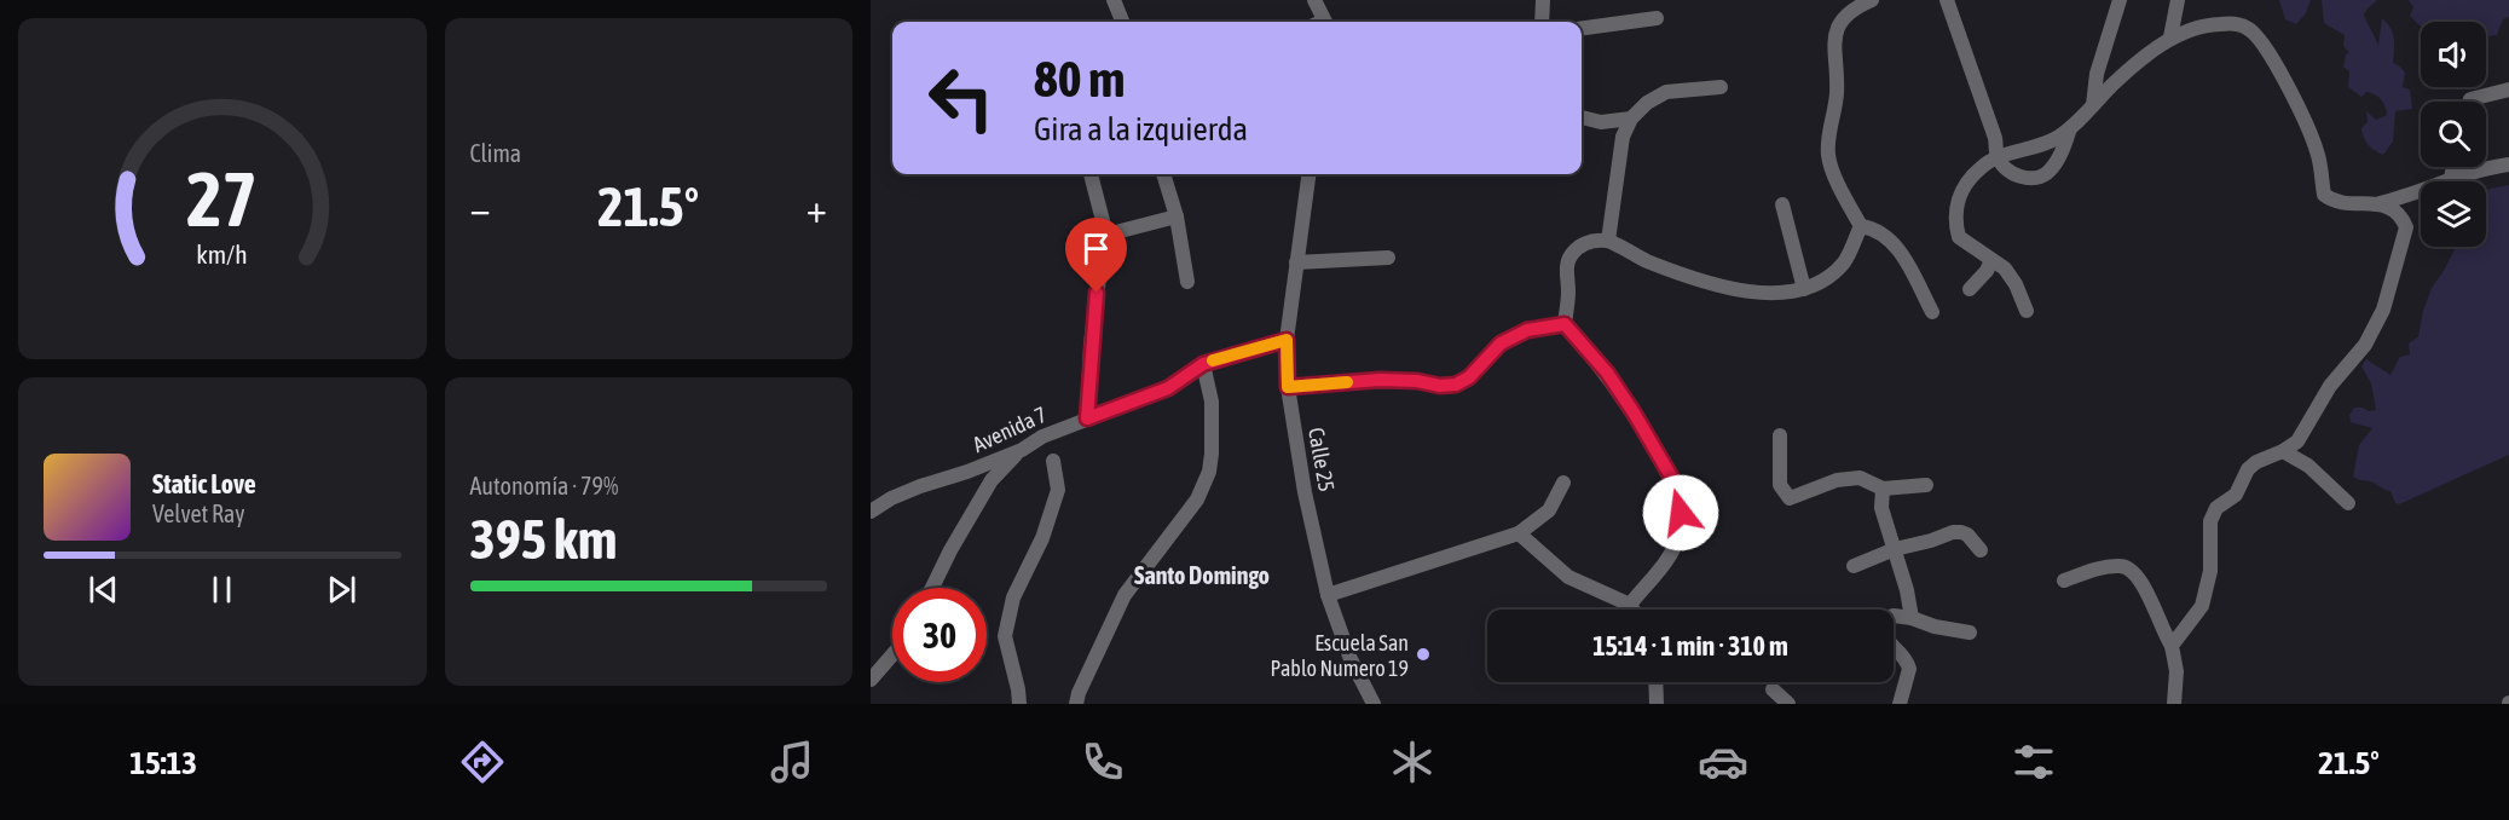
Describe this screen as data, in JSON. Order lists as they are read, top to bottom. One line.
{"streets":{"street":["Avenida 7","Calle 25"]},"crossings":[["Avenida 7","Calle 25"]],"districts":["Santo Domingo"],"places":["Escuela San Pablo Numero 19"],"page":{"tile":["Clima",["Autonomía · 79%","395 km"]],"turn":["80 m","Gira a la izquierda"],"heat":["−","21.5°","+"],"song":["Static Love","Velvet Ray"],"limit":"30","trip":"15:14 · 1 min · 310 m","tabs":["15:13","21.5°"],"gauge":["27","km/h"]}}
